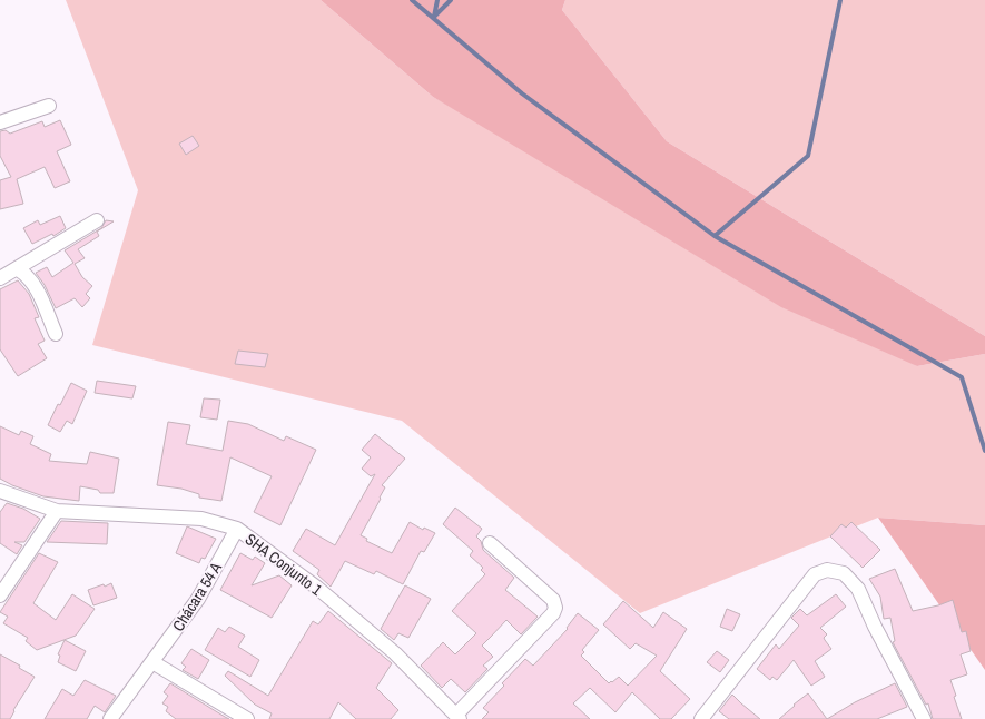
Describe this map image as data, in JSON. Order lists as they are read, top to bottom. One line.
{"streets":{"street":["SHA Conjunto 1","Chácara 54 A"]},"crossings":[["SHA Conjunto 1","Chácara 54 A"]]}
